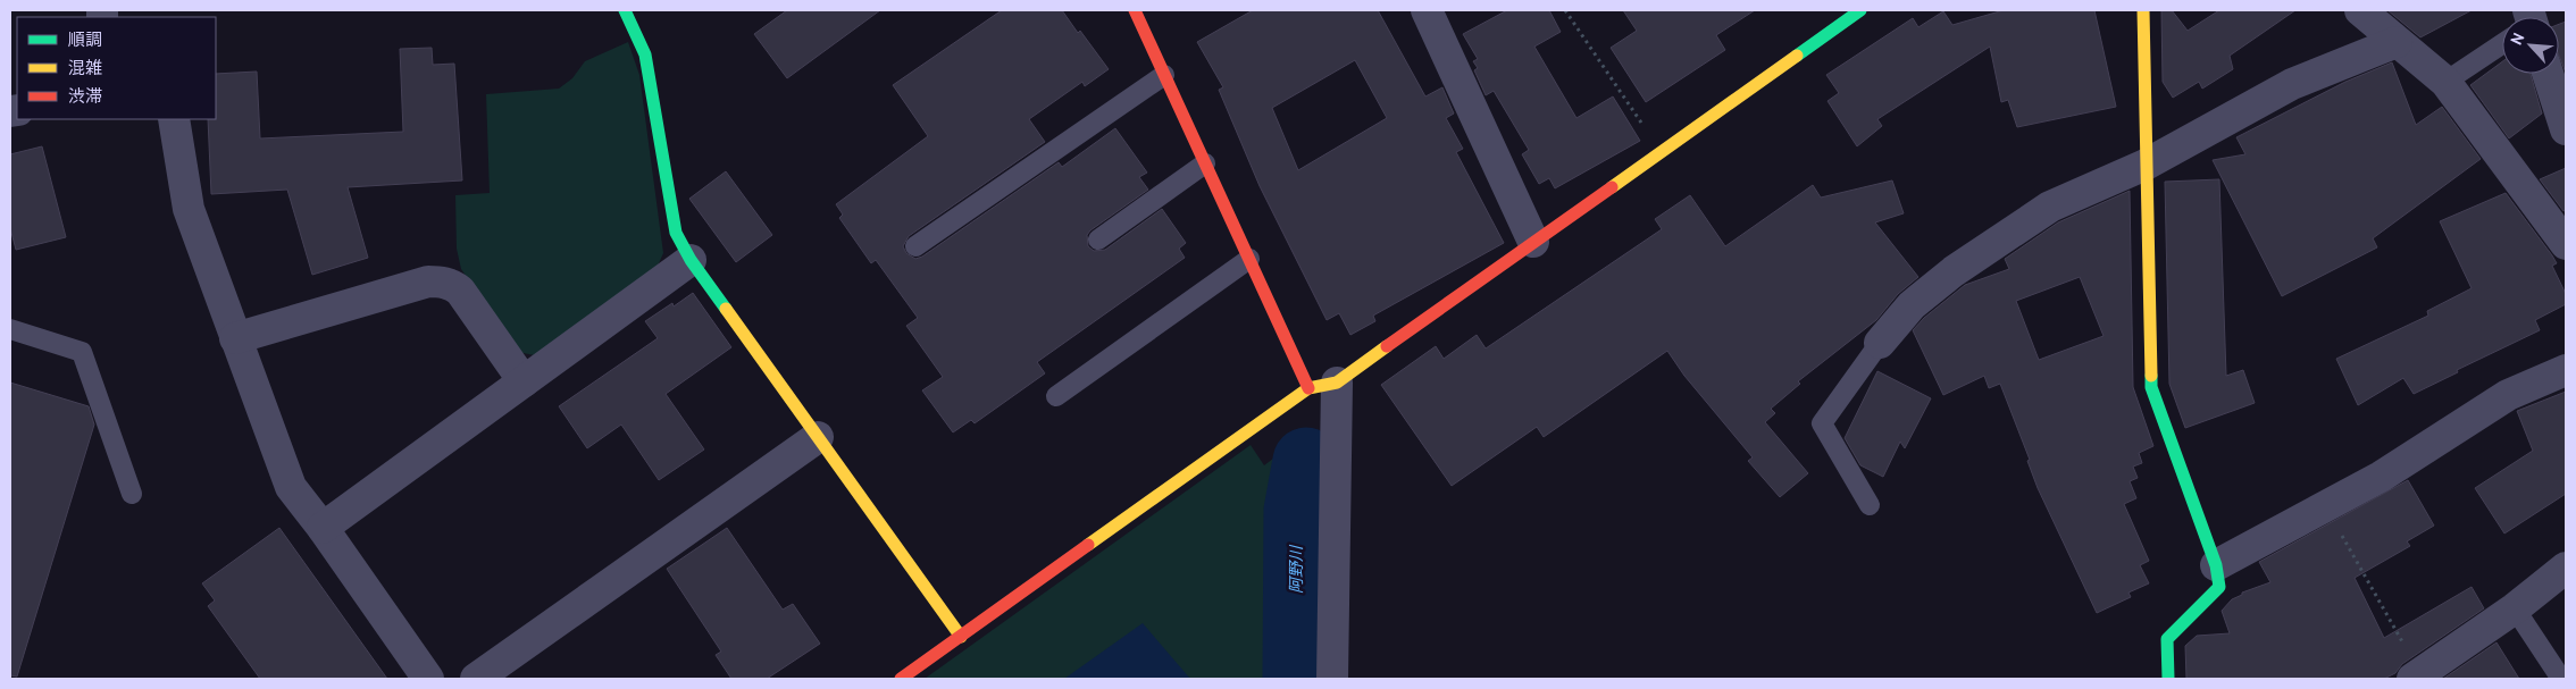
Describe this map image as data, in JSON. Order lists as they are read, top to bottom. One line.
{"water":["阿野川"],"legend":["順調","混雑","渋滞"],"north":"top left"}
